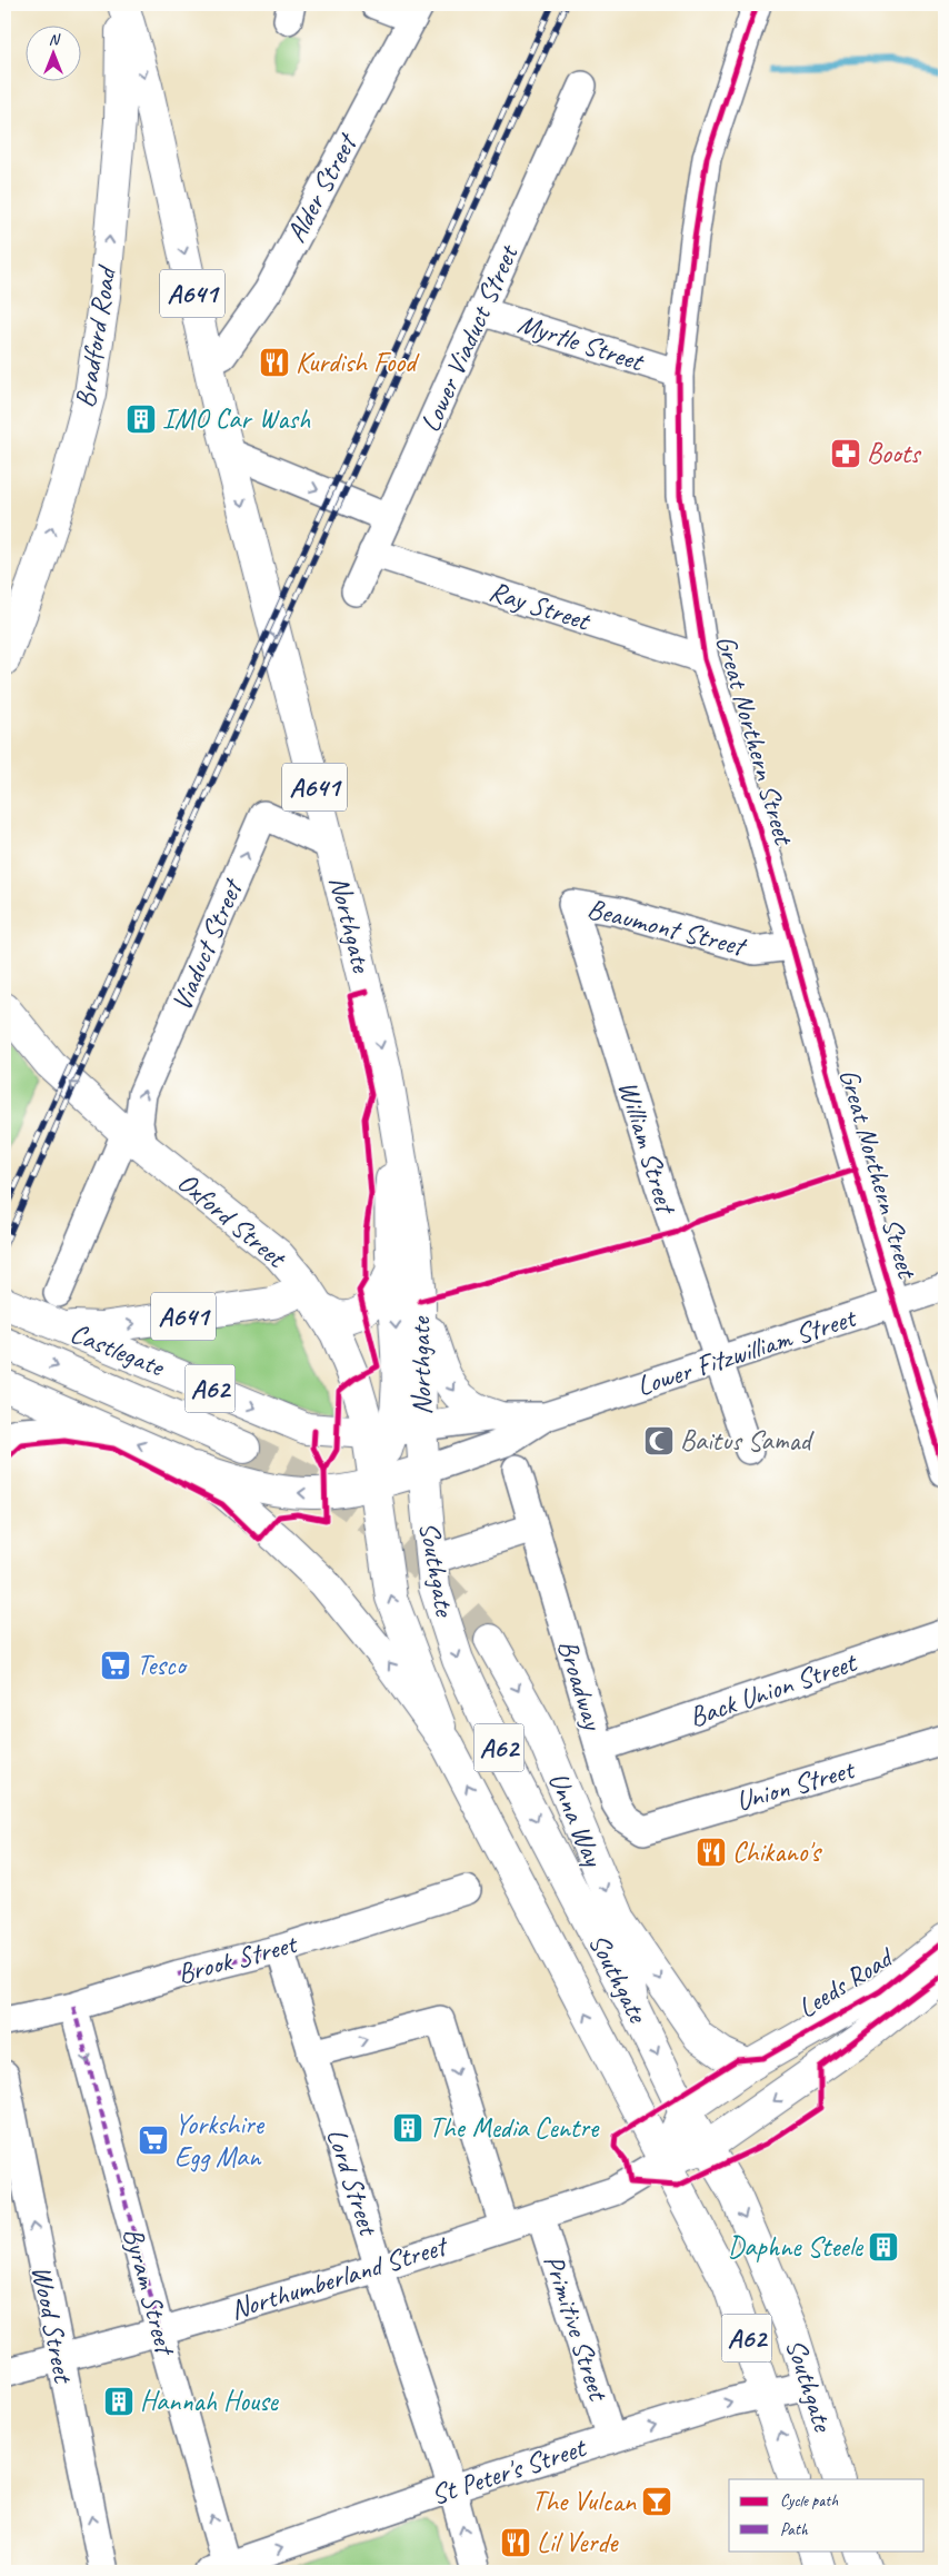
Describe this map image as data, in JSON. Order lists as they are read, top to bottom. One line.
{"streets":{"main road":["A641","Bradford Road","Northgate","Oxford Street","Castlegate","A62","Southgate","Unna Way","Leeds Road"],"street":["Alder Street","Lower Viaduct Street","Myrtle Street","Ray Street","Great Northern Street","Beaumont Street","Viaduct Street","William Street","Lower Fitzwilliam Street","Broadway","Back Union Street","Union Street","Brook Street","Lord Street","Northumberland Street","Byram Street","Wood Street","Primitive Street","St Peter's Street"]},"crossings":[["Alder Street","Bradford Road"],["A641","Northgate"],["A641","Oxford Street"],["A641","Castlegate"],["A641","Lower Fitzwilliam Street"],["A641","A62"],["A641","Southgate"],["Bradford Road","Northgate"],["Lower Viaduct Street","Myrtle Street"],["Lower Viaduct Street","Ray Street"],["Myrtle Street","Great Northern Street"],["Ray Street","Great Northern Street"],["Great Northern Street","Beaumont Street"],["Great Northern Street","Lower Fitzwilliam Street"],["Northgate","Viaduct Street"],["Northgate","Oxford Street"],["Northgate","Castlegate"],["Northgate","Lower Fitzwilliam Street"],["Northgate","A62"],["Northgate","Southgate"],["Beaumont Street","William Street"],["Viaduct Street","Oxford Street"],["William Street","Lower Fitzwilliam Street"],["Oxford Street","Castlegate"],["Oxford Street","Lower Fitzwilliam Street"],["Castlegate","Lower Fitzwilliam Street"],["Lower Fitzwilliam Street","A62"],["Lower Fitzwilliam Street","Southgate"],["A62","Southgate"],["A62","Unna Way"],["A62","Leeds Road"],["Southgate","Unna Way"],["Southgate","Leeds Road"],["Southgate","Northumberland Street"],["Southgate","St Peter's Street"],["Broadway","Back Union Street"],["Broadway","Union Street"],["Brook Street","Lord Street"],["Brook Street","Byram Street"],["Leeds Road","Northumberland Street"],["Lord Street","Northumberland Street"],["Lord Street","St Peter's Street"],["Northumberland Street","Byram Street"],["Northumberland Street","Wood Street"],["Northumberland Street","Primitive Street"],["Byram Street","St Peter's Street"],["Primitive Street","St Peter's Street"]],"one_way":["Northgate","Viaduct Street","Unna Way","Wood Street","St Peter's Street"],"places":{"restaurant":["Kurdish Food","Chikano's","Lil Verde"],"building":["IMO Car Wash","The Media Centre","Daphne Steele","Hannah House"],"pharmacy":["Boots"],"mosque":["Baitus Samad"],"supermarket":["Tesco","Yorkshire Egg Man"],"bar":["The Vulcan"]},"legend":["Cycle path","Path"],"north":"top"}
